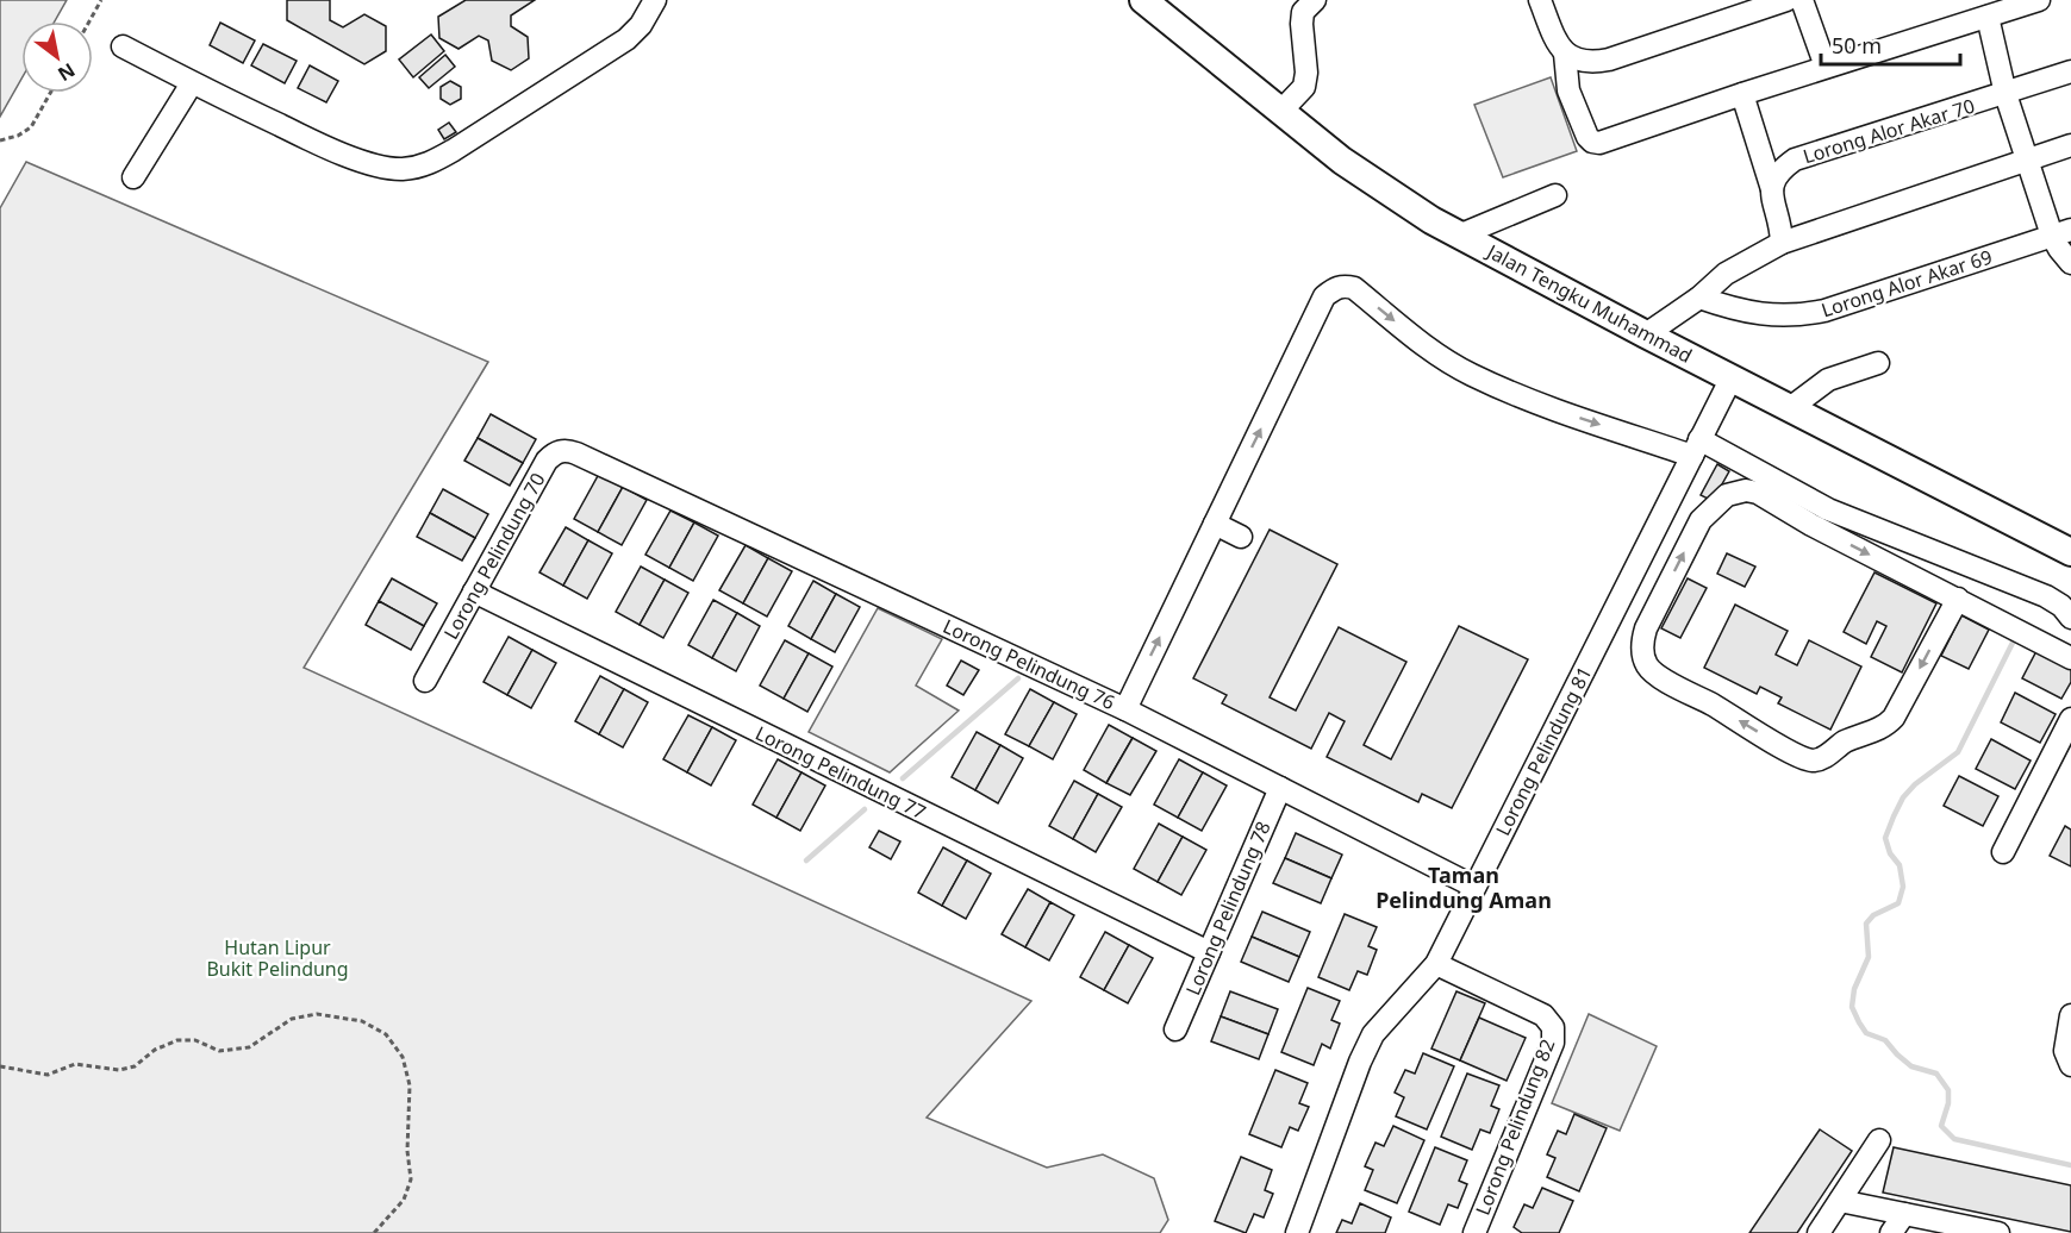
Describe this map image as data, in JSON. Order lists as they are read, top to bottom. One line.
{"streets":{"main road":["Jalan Tengku Muhammad"],"street":["Lorong Alor Akar 70","Lorong Alor Akar 69","Lorong Pelindung 70","Lorong Pelindung 76","Lorong Pelindung 81","Lorong Pelindung 77","Lorong Pelindung 78","Lorong Pelindung 82"]},"crossings":[["Jalan Tengku Muhammad","Lorong Pelindung 81"],["Lorong Pelindung 70","Lorong Pelindung 76"],["Lorong Pelindung 70","Lorong Pelindung 77"],["Lorong Pelindung 76","Lorong Pelindung 81"],["Lorong Pelindung 76","Lorong Pelindung 78"],["Lorong Pelindung 81","Lorong Pelindung 82"],["Lorong Pelindung 77","Lorong Pelindung 78"]],"districts":["Taman Pelindung Aman"],"parks":["Hutan Lipur Bukit Pelindung"],"scale_bar":"50 m","north":"bottom right"}
